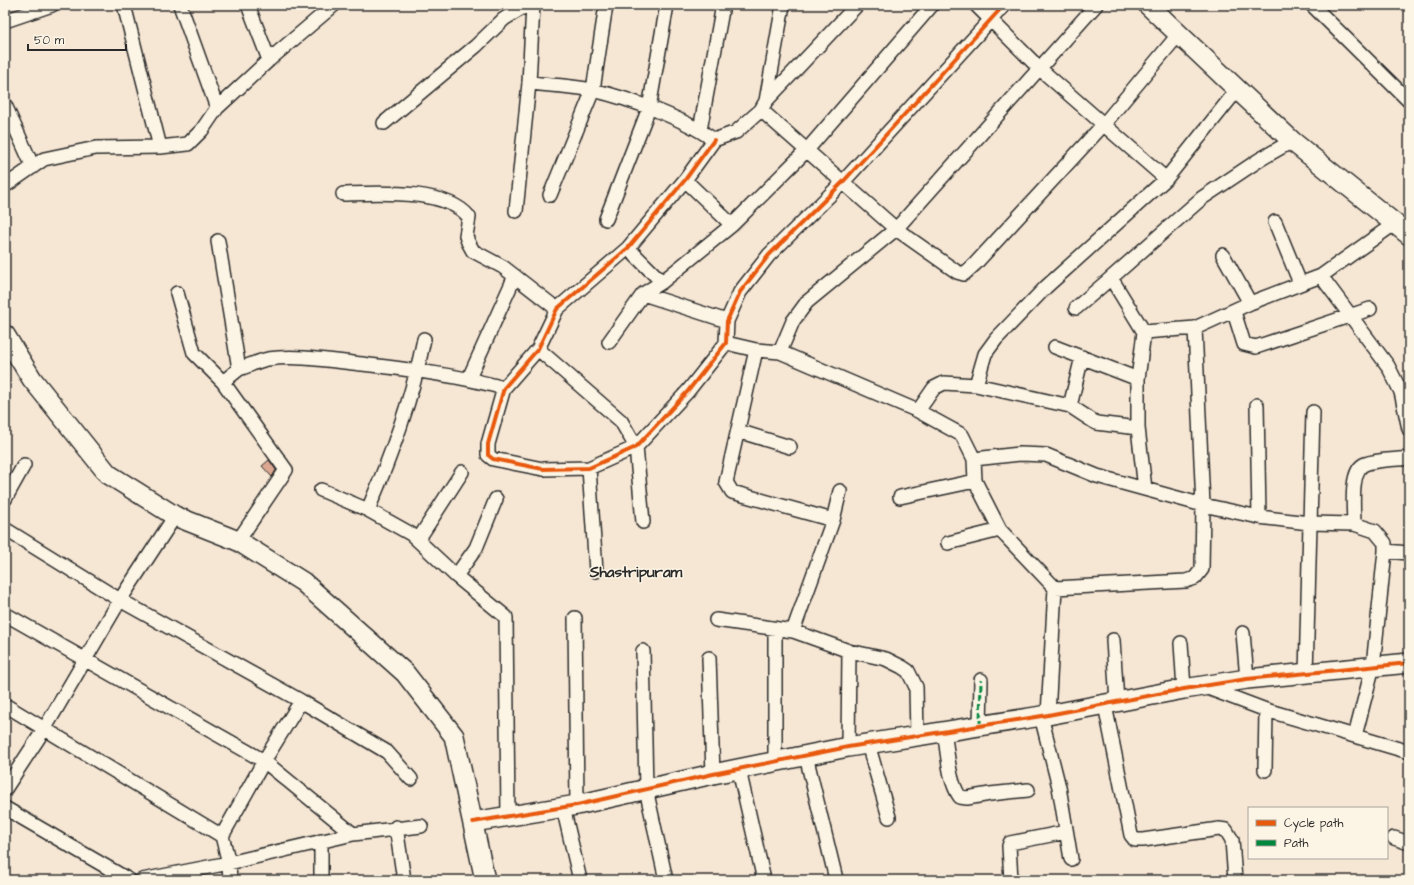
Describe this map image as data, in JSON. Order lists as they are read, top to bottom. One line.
{"districts":["Shastripuram"],"legend":["Cycle path","Path"],"scale_bar":"50 m"}
